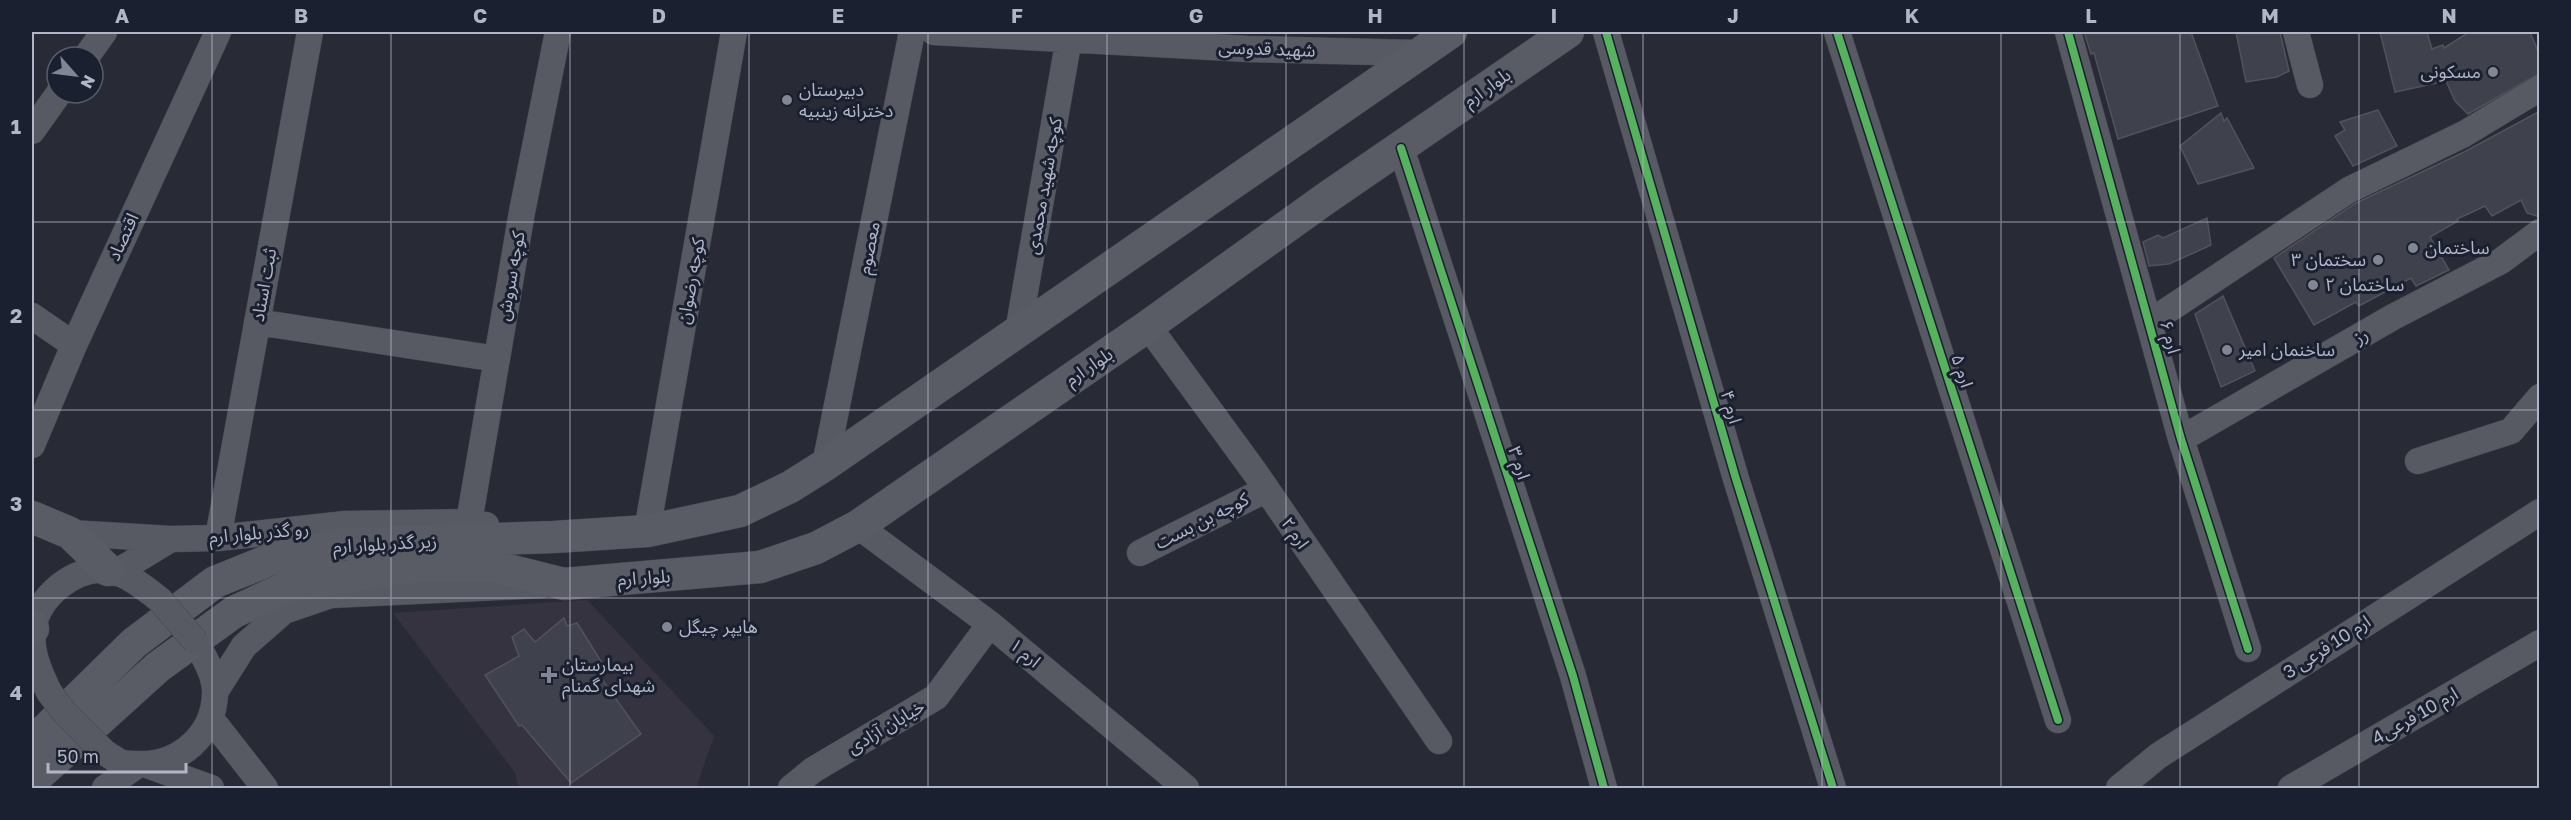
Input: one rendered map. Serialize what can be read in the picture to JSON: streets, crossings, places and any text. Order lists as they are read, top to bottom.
{
  "streets": {
    "main road": ["بلوار ارم", "زیر گذر بلوار ارم"],
    "street": [
      "شهید قدوسی",
      "کوچه شهید محمدی",
      "اقتصاد",
      "معصوم",
      "کوچه سروش",
      "کوچه رضوان",
      "ثبت اسناد",
      "رز",
      "ارم ۶",
      "ارم ۵",
      "ارم ۴",
      "ارم ۳",
      "کوچه بن بست",
      "رو گذر بلوار ارم",
      "ارم ۲",
      "ارم 10 فرعی 3",
      "ارم ۱",
      "ارم 10 فرعی4",
      "خیابان آزادی"
    ]
  },
  "crossings": [
    ["شهید قدوسی", "کوچه شهید محمدی"],
    ["بلوار ارم", "ارم ۳"],
    ["بلوار ارم", "ارم ۲"],
    ["بلوار ارم", "زیر گذر بلوار ارم"],
    ["بلوار ارم", "ارم ۱"],
    ["کوچه سروش", "رو گذر بلوار ارم"],
    ["ثبت اسناد", "رو گذر بلوار ارم"],
    ["رز", "ارم ۶"],
    ["کوچه بن بست", "ارم ۲"],
    ["رو گذر بلوار ارم", "زیر گذر بلوار ارم"],
    ["ارم ۱", "خیابان آزادی"]
  ],
  "places": {
    "other": [
      "مسکونی",
      "دبیرستان دخترانه زینبیه",
      "ساختمان",
      "سختمان ۳",
      "ساختمان ۲",
      "ساخنمان امیر",
      "هایپر چیگل"
    ],
    "health": ["بیمارستان شهدای گمنام"]
  },
  "scale_bar": "50 m",
  "north": "bottom right",
  "grid": {
    "columns": [
      "A",
      "B",
      "C",
      "D",
      "E",
      "F",
      "G",
      "H",
      "I",
      "J",
      "K",
      "L",
      "M",
      "N"
    ],
    "rows": [
      "1",
      "2",
      "3",
      "4"
    ]
  }
}
